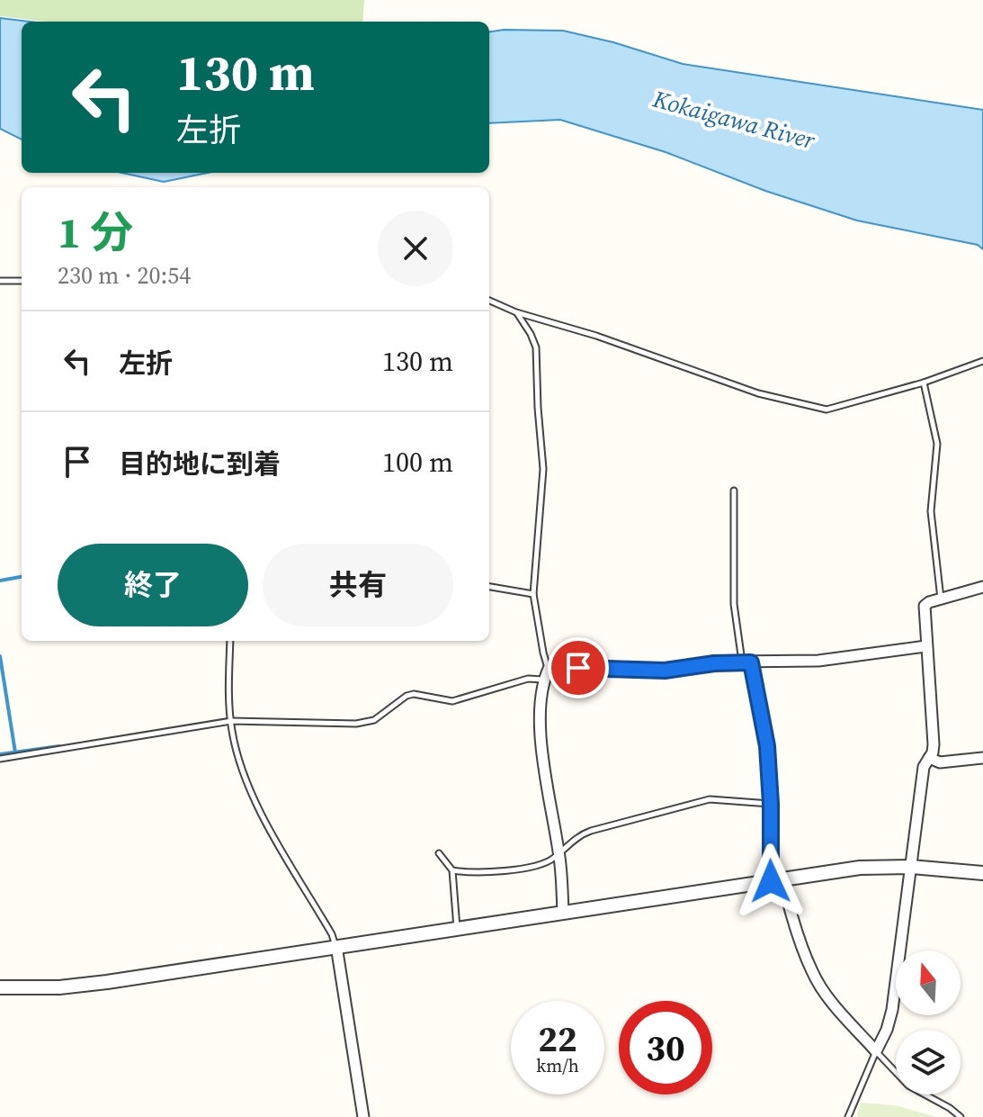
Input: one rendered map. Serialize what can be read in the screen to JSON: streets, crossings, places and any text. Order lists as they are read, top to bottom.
{
  "water": ["Kokaigawa River"],
  "north": "top",
  "page": {
    "turn": ["130 m", "左折"],
    "heading": ["1 分", "230 m · 20:54"],
    "list": [
      {
        "name": "左折",
        "value": "130 m"
      },
      {
        "name": "目的地に到着",
        "value": "100 m"
      }
    ],
    "buttons": ["終了", "共有"],
    "speed": "22 km/h",
    "limit": "30"
  }
}
